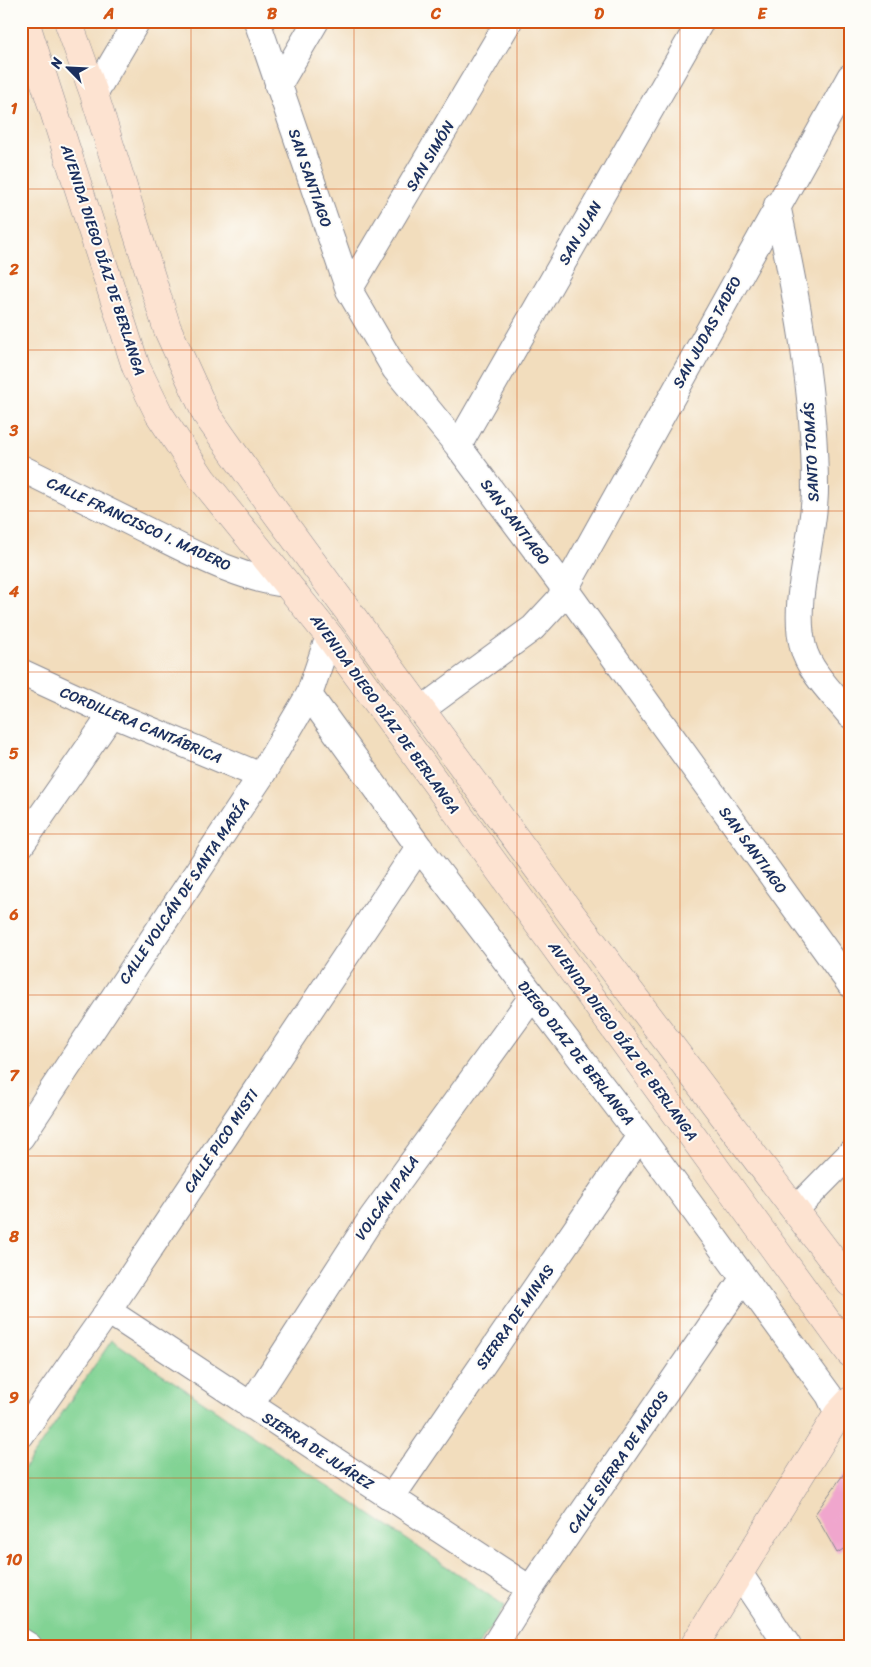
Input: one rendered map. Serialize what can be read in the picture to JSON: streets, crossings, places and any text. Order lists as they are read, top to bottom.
{
  "streets": {
    "main road": ["AVENIDA DIEGO DÍAZ DE BERLANGA"],
    "street": [
      "SAN SIMÓN",
      "SAN SANTIAGO",
      "SAN JUAN",
      "SAN JUDAS TADEO",
      "SANTO TOMÁS",
      "CALLE FRANCISCO I. MADERO",
      "CORDILLERA CANTÁBRICA",
      "CALLE VOLCÁN DE SANTA MARÍA",
      "DIEGO DIAZ DE BERLANGA",
      "CALLE PICO MISTI",
      "VOLCÁN IPALA",
      "SIERRA DE MINAS",
      "SIERRA DE JUÁREZ",
      "CALLE SIERRA DE MICOS"
    ]
  },
  "crossings": [
    ["SAN SIMÓN", "SAN SANTIAGO"],
    ["SAN SANTIAGO", "SAN JUAN"],
    ["SAN SANTIAGO", "SAN JUDAS TADEO"],
    ["AVENIDA DIEGO DÍAZ DE BERLANGA", "SAN JUDAS TADEO"],
    ["AVENIDA DIEGO DÍAZ DE BERLANGA", "CALLE FRANCISCO I. MADERO"],
    ["AVENIDA DIEGO DÍAZ DE BERLANGA", "CALLE VOLCÁN DE SANTA MARÍA"],
    ["SAN JUDAS TADEO", "SANTO TOMÁS"],
    ["CORDILLERA CANTÁBRICA", "CALLE VOLCÁN DE SANTA MARÍA"],
    ["CALLE VOLCÁN DE SANTA MARÍA", "DIEGO DIAZ DE BERLANGA"],
    ["DIEGO DIAZ DE BERLANGA", "CALLE PICO MISTI"],
    ["DIEGO DIAZ DE BERLANGA", "VOLCÁN IPALA"],
    ["DIEGO DIAZ DE BERLANGA", "SIERRA DE MINAS"],
    ["DIEGO DIAZ DE BERLANGA", "CALLE SIERRA DE MICOS"],
    ["CALLE PICO MISTI", "SIERRA DE JUÁREZ"],
    ["VOLCÁN IPALA", "SIERRA DE JUÁREZ"],
    ["SIERRA DE MINAS", "SIERRA DE JUÁREZ"],
    ["SIERRA DE JUÁREZ", "CALLE SIERRA DE MICOS"]
  ],
  "north": "top left",
  "grid": {
    "columns": [
      "A",
      "B",
      "C",
      "D",
      "E"
    ],
    "rows": [
      "1",
      "2",
      "3",
      "4",
      "5",
      "6",
      "7",
      "8",
      "9",
      "10"
    ]
  }
}
